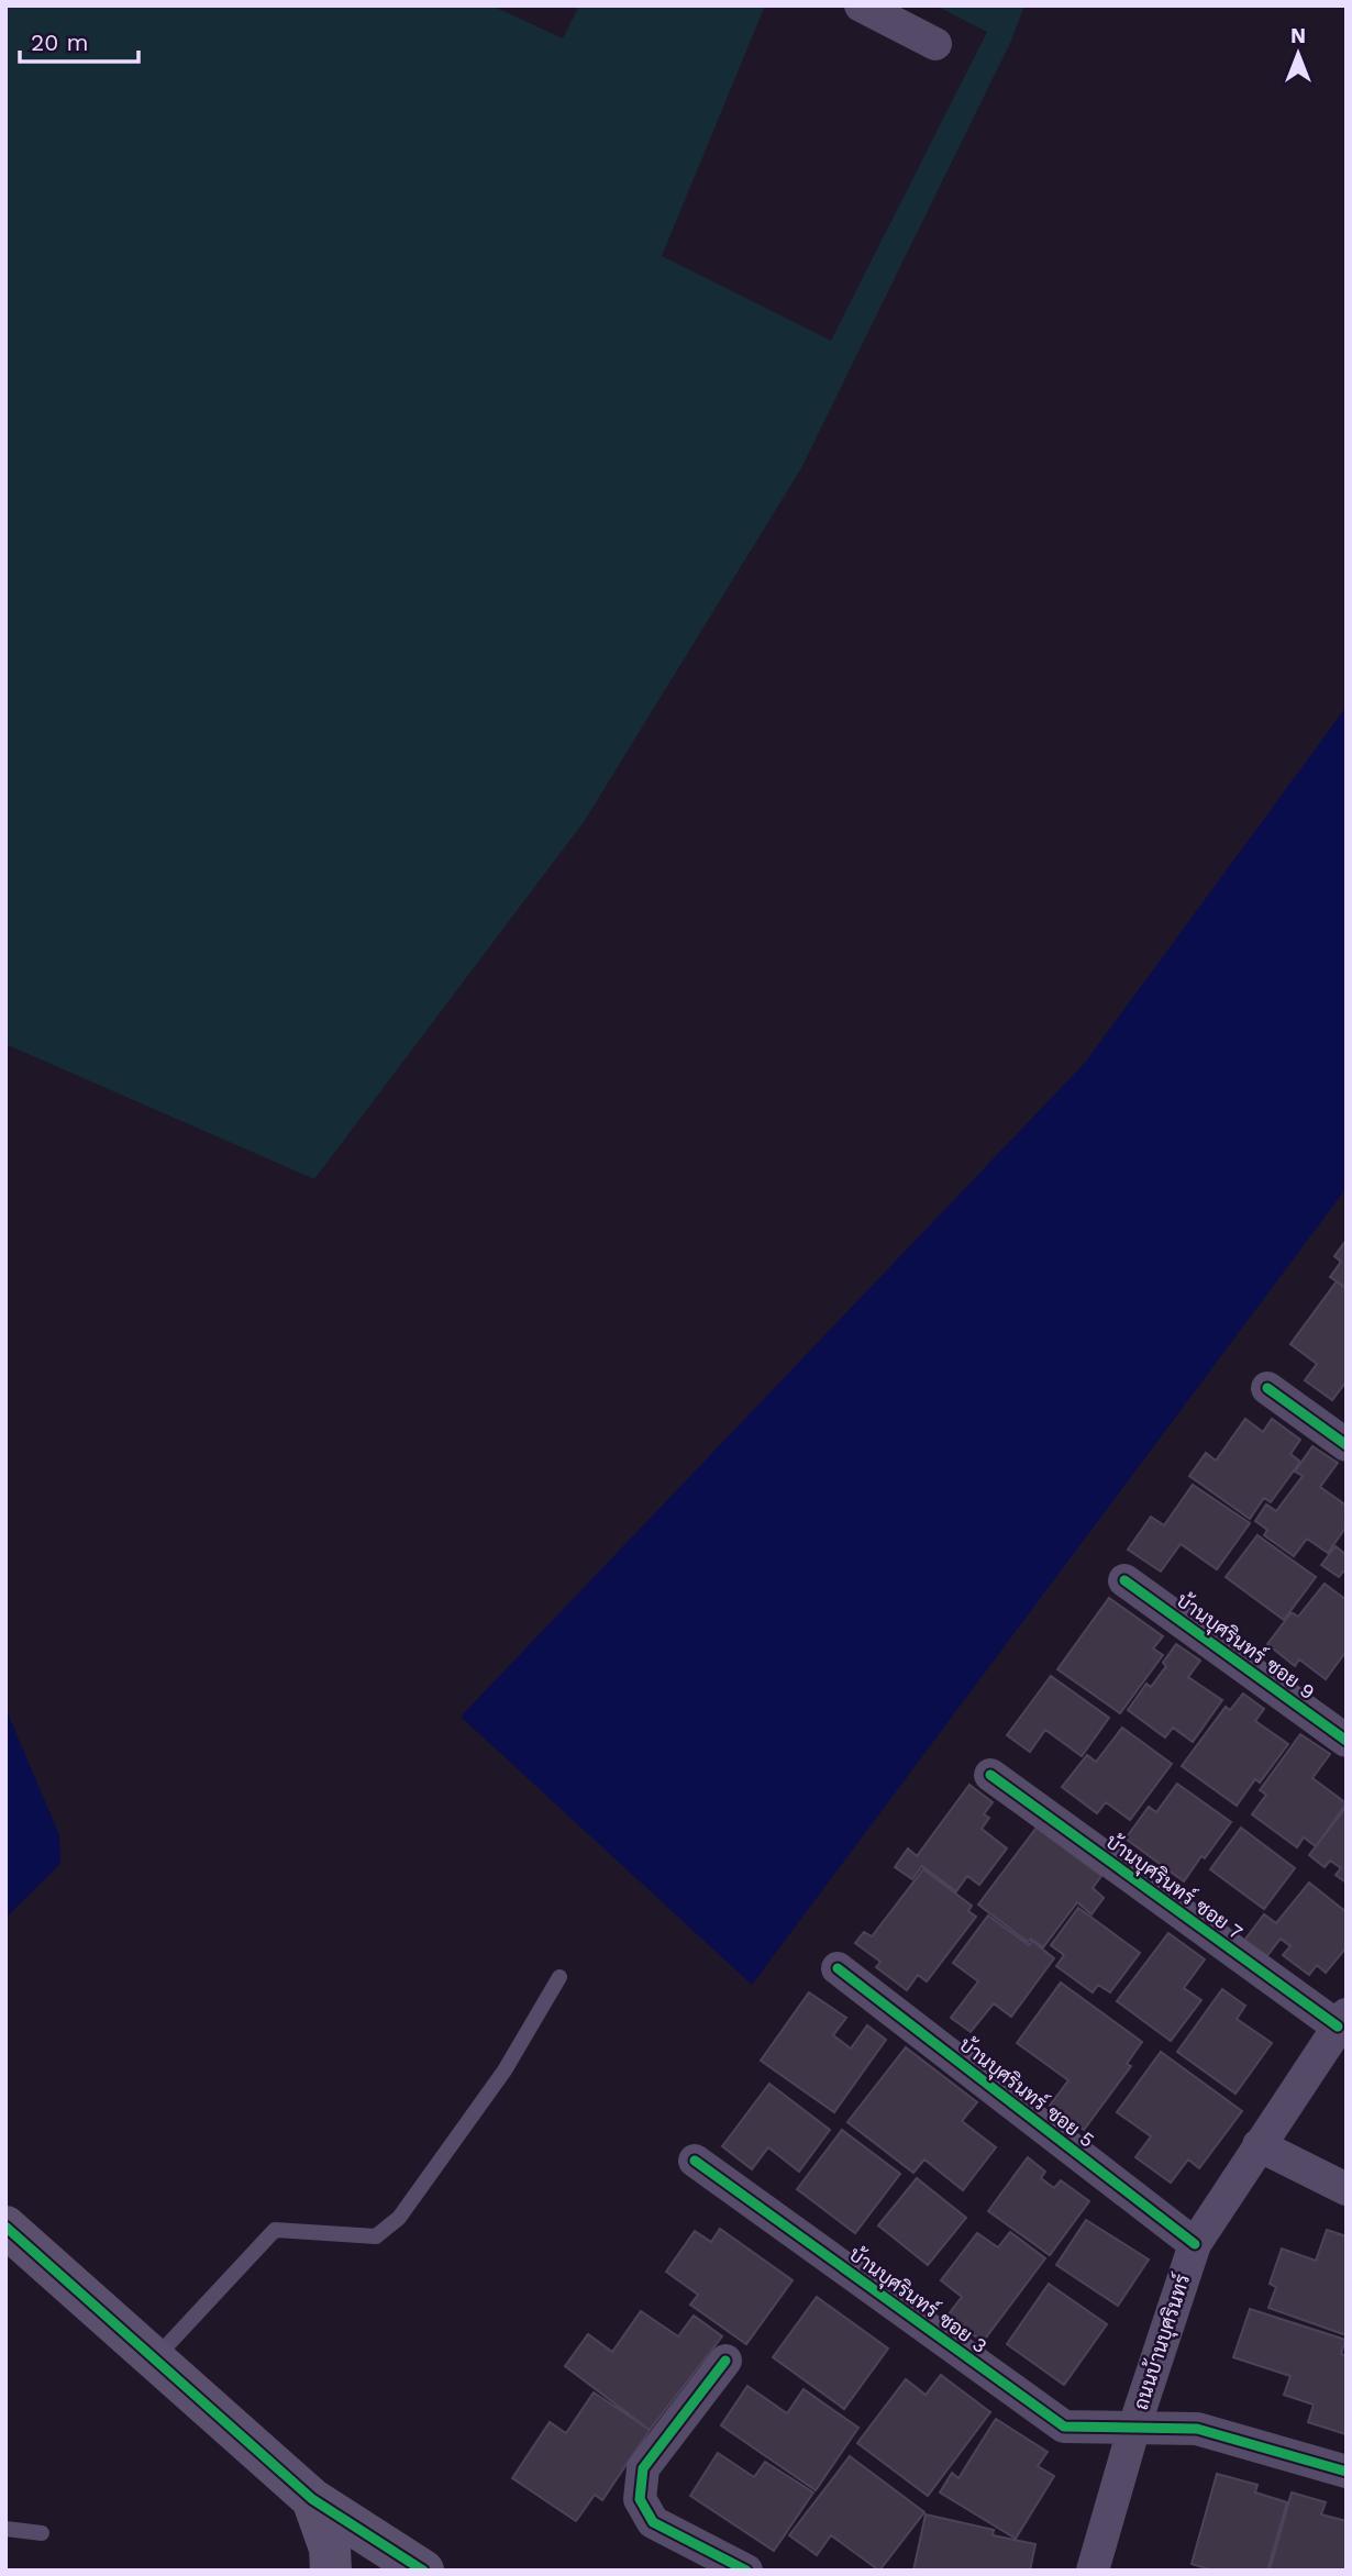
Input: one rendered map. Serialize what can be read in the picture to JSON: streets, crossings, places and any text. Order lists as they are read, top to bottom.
{
  "streets": {
    "street": [
      "บ้านบุศรินทร์ ซอย 9",
      "บ้านบุศรินทร์ ซอย 7",
      "บ้านบุศรินทร์ ซอย 5",
      "บ้านบุศรินทร์ ซอย 3",
      "ถนนบ้านบุศรินทร์"
    ]
  },
  "crossings": [
    ["บ้านบุศรินทร์ ซอย 7", "ถนนบ้านบุศรินทร์"],
    ["บ้านบุศรินทร์ ซอย 5", "ถนนบ้านบุศรินทร์"],
    ["บ้านบุศรินทร์ ซอย 3", "ถนนบ้านบุศรินทร์"]
  ],
  "scale_bar": "20 m",
  "north": "top"
}
